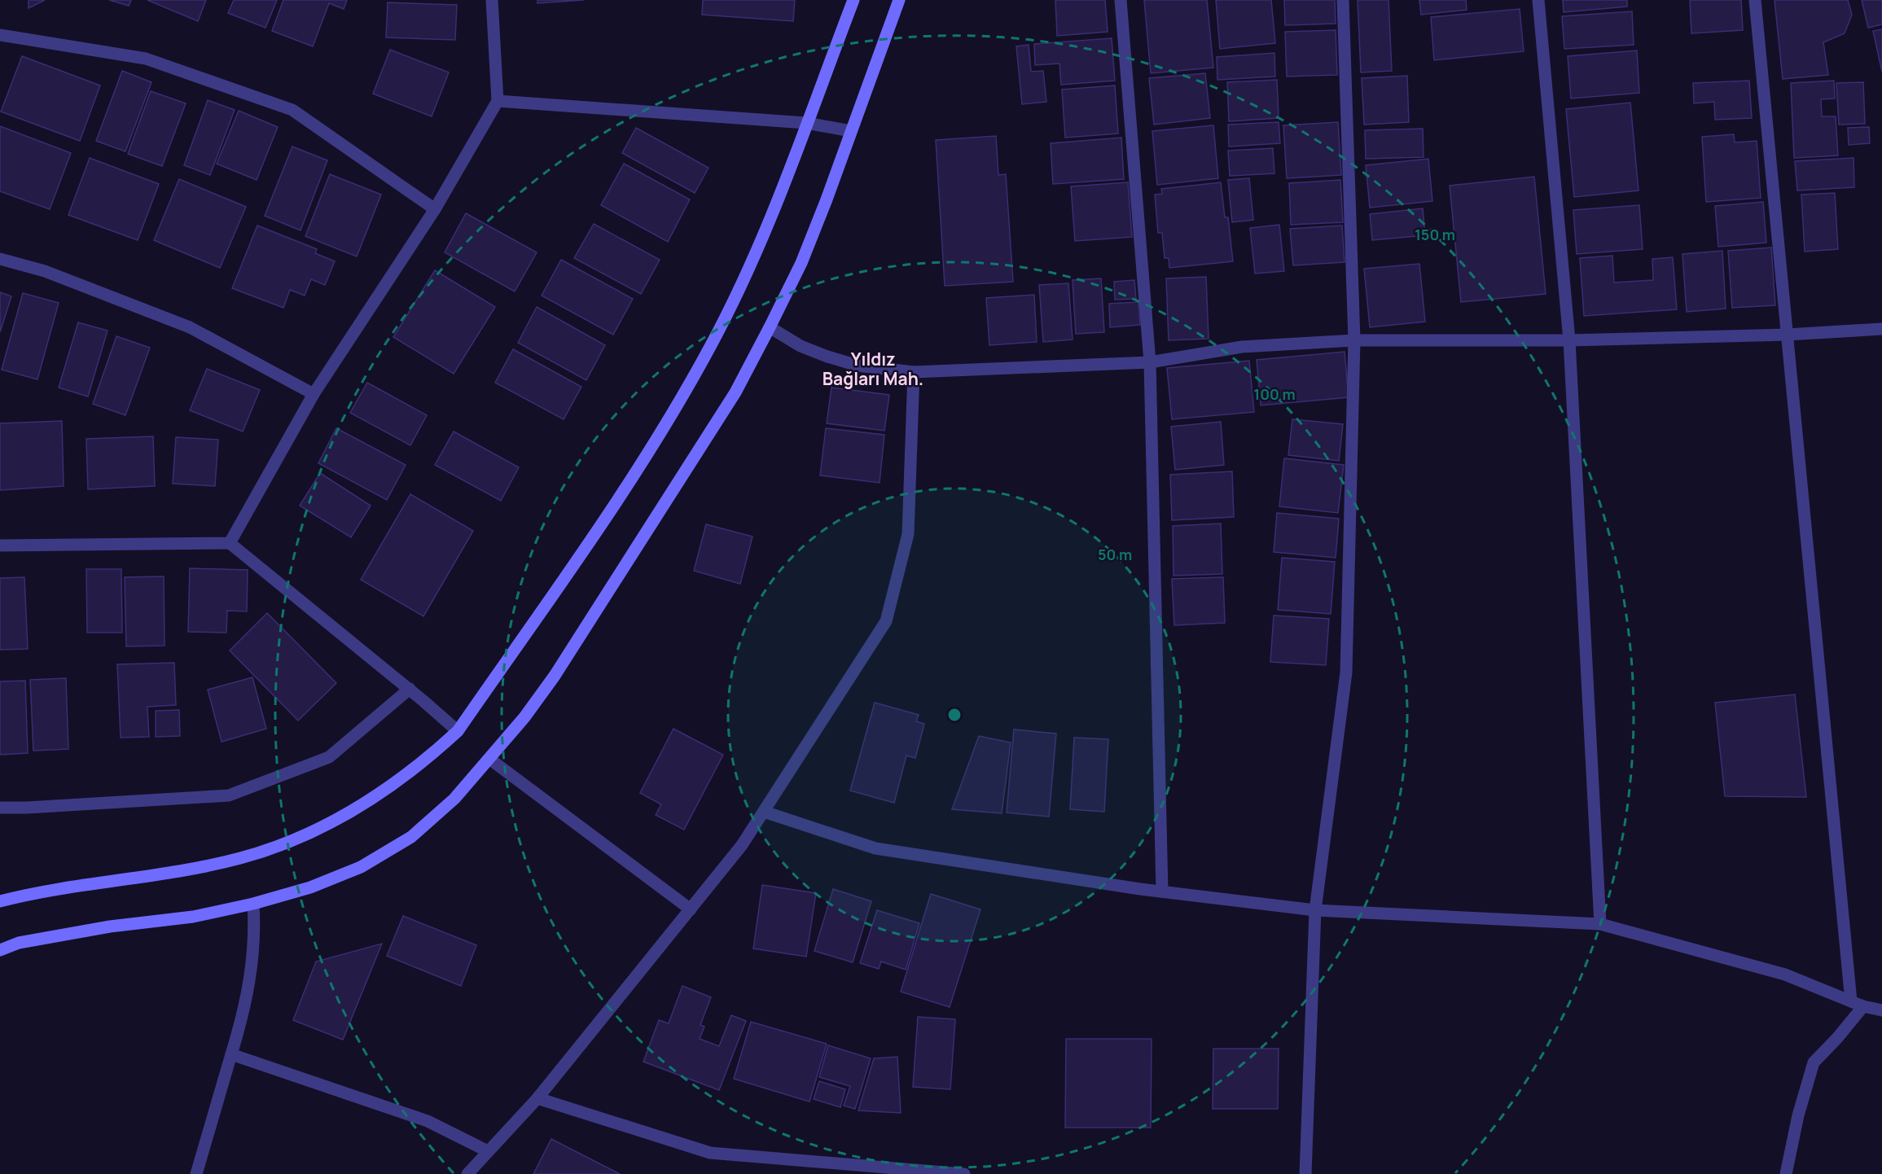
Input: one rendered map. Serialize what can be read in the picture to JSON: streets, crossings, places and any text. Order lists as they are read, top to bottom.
{
  "districts": ["Yıldız Bağları Mah."],
  "rings": ["150 m", "100 m", "50 m"]
}
